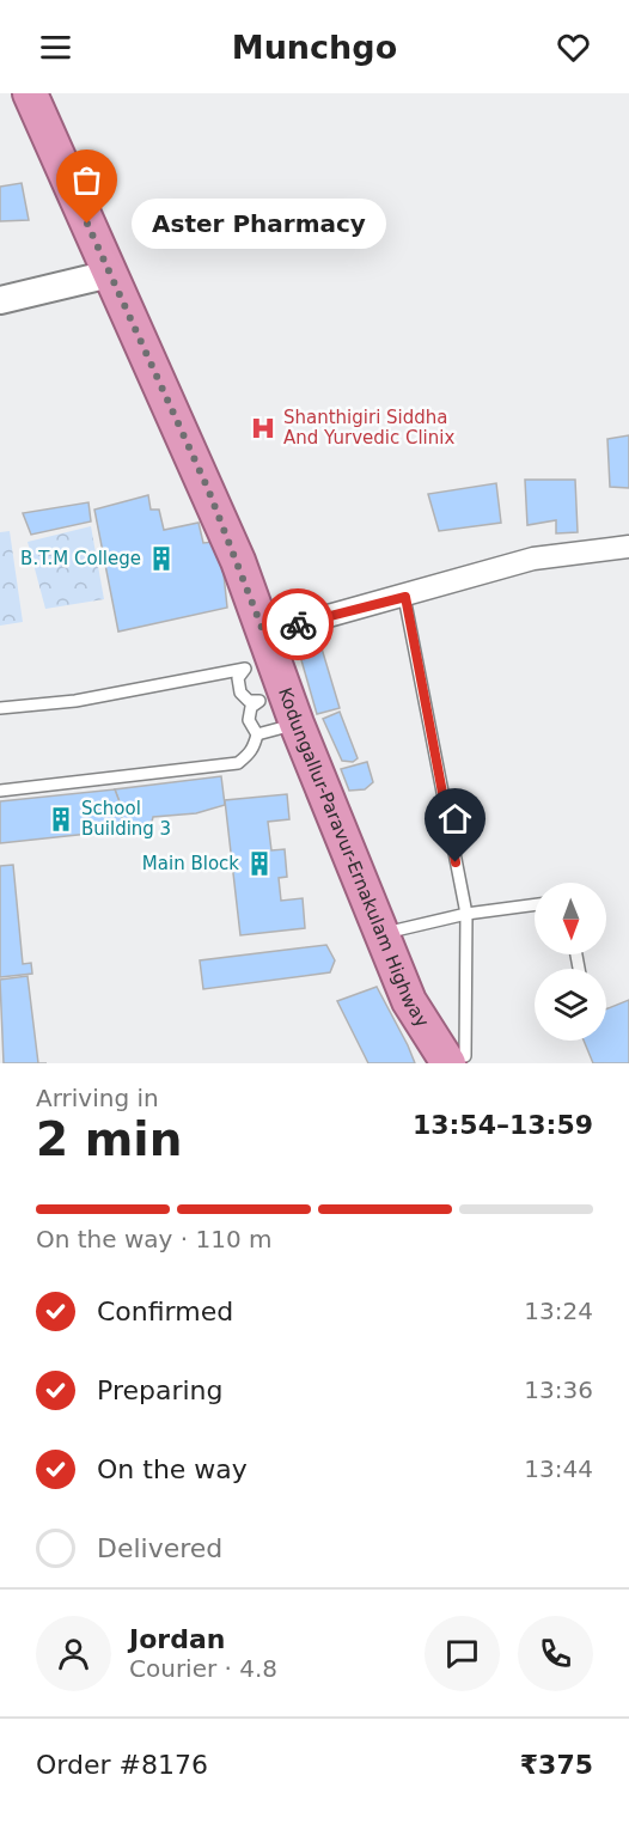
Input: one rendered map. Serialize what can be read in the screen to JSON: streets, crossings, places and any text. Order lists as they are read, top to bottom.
{
  "streets": {
    "highway": ["Kodungallur-Paravur-Ernakulam Highway"]
  },
  "places": {
    "other": ["Aster Pharmacy"],
    "hospital": ["Shanthigiri Siddha And Yurvedic Clinix"],
    "building": ["B.T.M College", "School Building 3", "Main Block"]
  },
  "north": "bottom",
  "page": {
    "header": "Munchgo",
    "bubble": "Aster Pharmacy",
    "heading": ["2 min", "Arriving in", "13:54–13:59"],
    "panel": [
      "Jordan",
      "Courier · 4.8",
      "Order #8176",
      "₹375"
    ],
    "bar": "On the way · 110 m",
    "list": [
      ["Confirmed", "13:24"],
      ["Preparing", "13:36"],
      ["On the way", "13:44"],
      "Delivered"
    ]
  }
}
